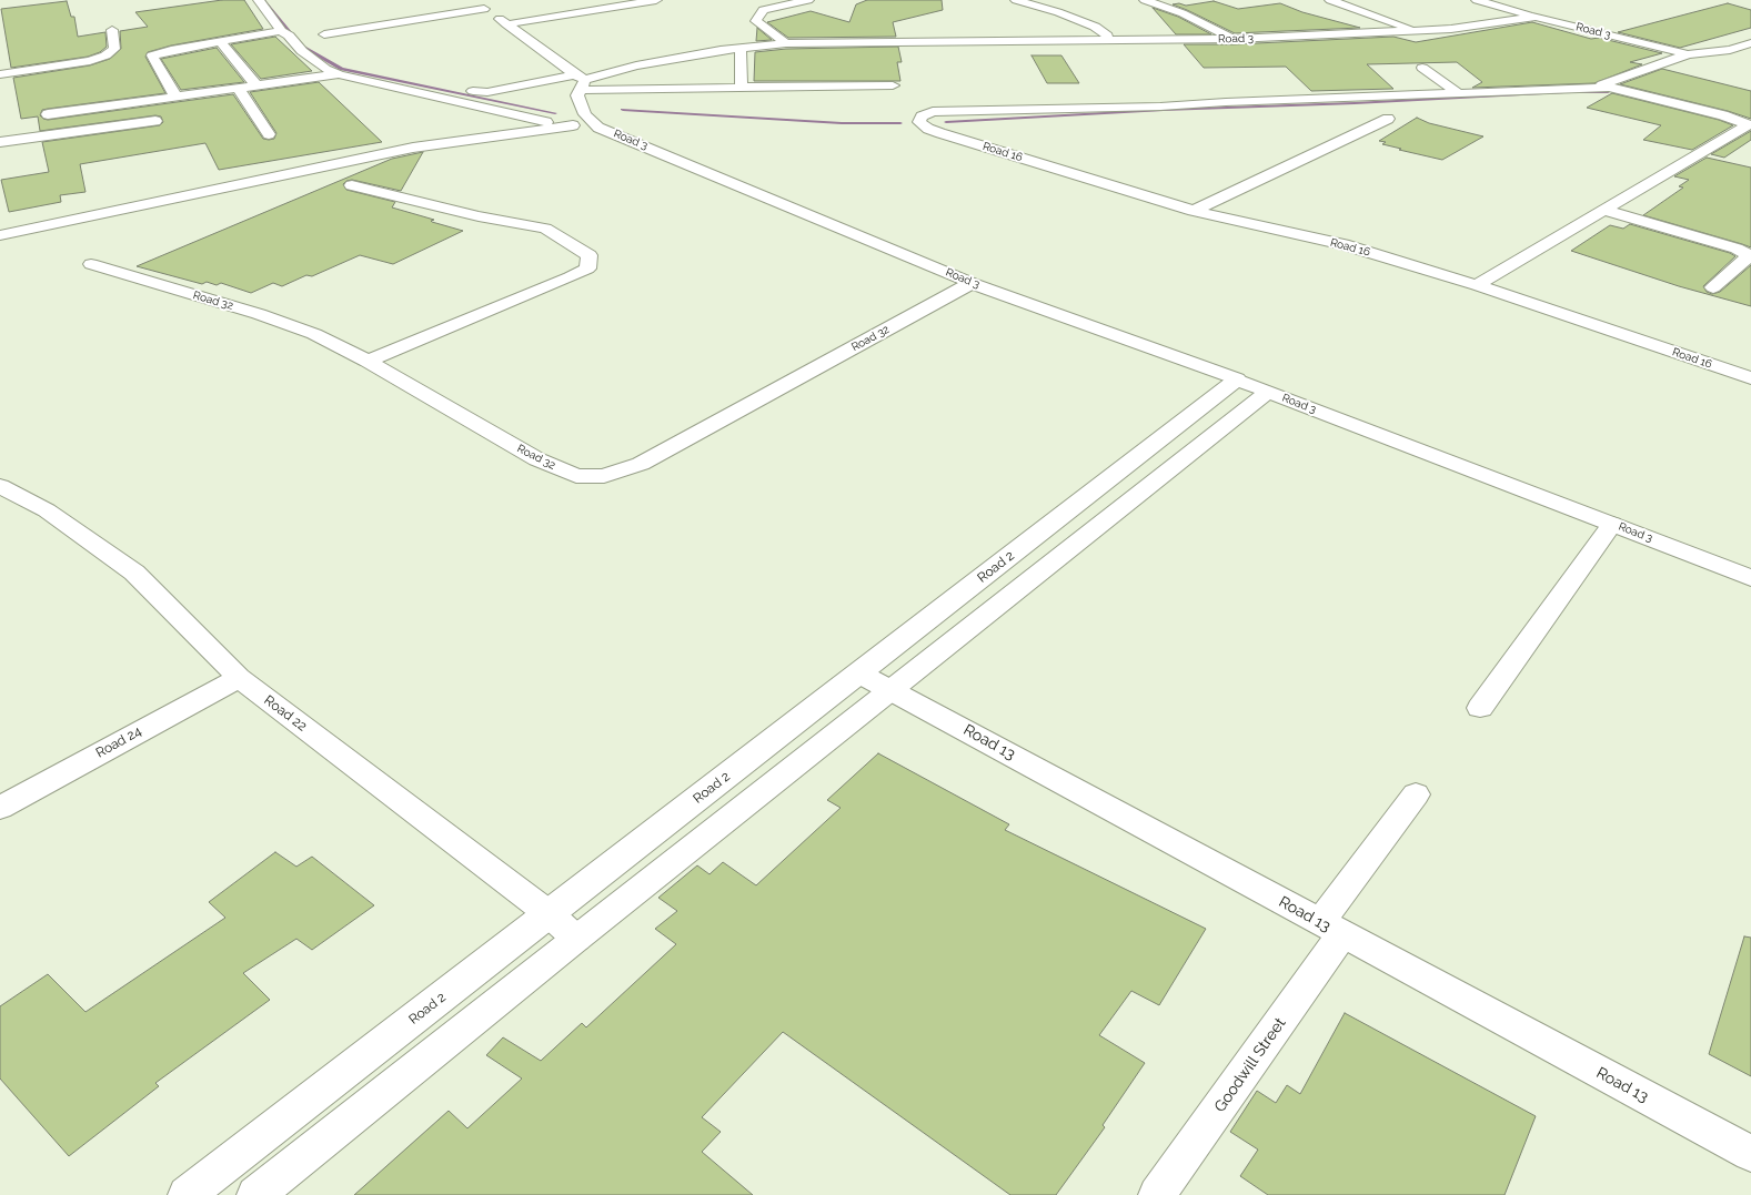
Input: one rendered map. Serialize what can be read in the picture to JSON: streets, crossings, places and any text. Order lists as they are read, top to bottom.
{
  "streets": {
    "street": [
      "Road 3",
      "Road 16",
      "Road 32",
      "Road 2",
      "Road 22",
      "Road 24",
      "Road 13",
      "Goodwill Street"
    ]
  },
  "crossings": [
    ["Road 3", "Road 32"],
    ["Road 3", "Road 2"],
    ["Road 2", "Road 22"],
    ["Road 2", "Road 13"],
    ["Road 22", "Road 24"],
    ["Road 13", "Goodwill Street"]
  ]
}
